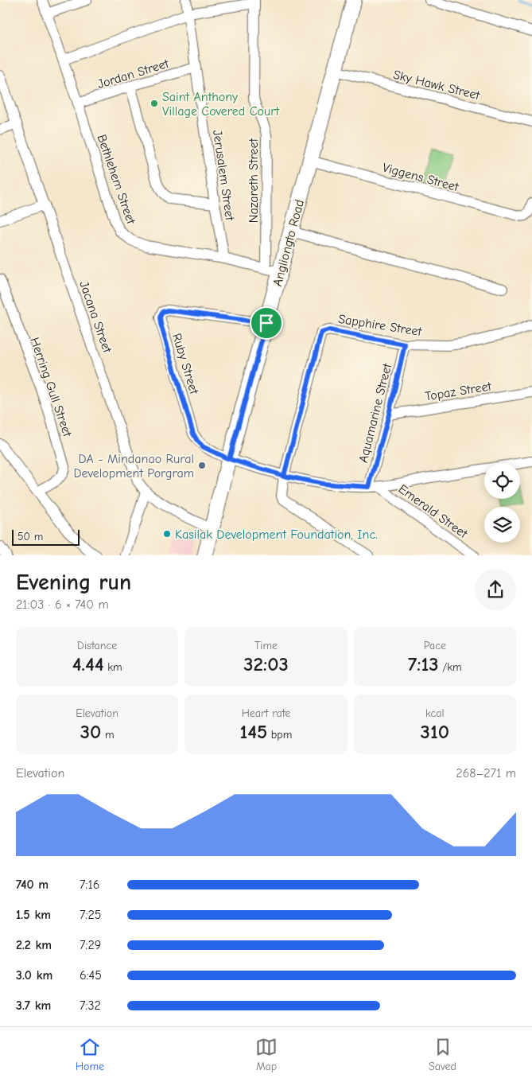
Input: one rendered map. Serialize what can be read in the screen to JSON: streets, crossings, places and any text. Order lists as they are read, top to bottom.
{
  "streets": {
    "main road": ["Angliongto Road"],
    "street": [
      "Jordan Street",
      "Sky Hawk Street",
      "Jerusalem Street",
      "Viggens Street",
      "Bethlehem Street",
      "Nazareth Street",
      "Jacana Street",
      "Sapphire Street",
      "Ruby Street",
      "Herring Gull Street",
      "Topaz Street",
      "Aquamarine Street",
      "Emerald Street"
    ]
  },
  "crossings": [
    ["Jordan Street", "Jerusalem Street"],
    ["Jordan Street", "Bethlehem Street"],
    ["Sky Hawk Street", "Angliongto Road"],
    ["Jerusalem Street", "Bethlehem Street"],
    ["Viggens Street", "Angliongto Road"],
    ["Bethlehem Street", "Nazareth Street"],
    ["Bethlehem Street", "Angliongto Road"],
    ["Angliongto Road", "Jacana Street"],
    ["Angliongto Road", "Ruby Street"],
    ["Sapphire Street", "Aquamarine Street"],
    ["Topaz Street", "Aquamarine Street"]
  ],
  "places": ["Saint Anthony Village Covered Court", "DA - Mindanao Rural Development Porgram", "Kasilak Development Foundation, Inc."],
  "scale_bar": "50 m",
  "page": {
    "scale": "50 m",
    "heading": ["Evening run", "21:03 · 6 × 740 m"],
    "stats": [
      ["Distance", "4.44 km"],
      ["Time", "32:03"],
      ["Pace", "7:13 /km"],
      ["Elevation", "30 m"],
      ["Heart rate", "145 bpm"],
      ["kcal", "310"]
    ],
    "chart": ["Elevation", "268–271 m"],
    "list": [
      {
        "name": "740 m",
        "note": "7:16"
      },
      {
        "name": "1.5 km",
        "note": "7:25"
      },
      {
        "name": "2.2 km",
        "note": "7:29"
      },
      {
        "name": "3.0 km",
        "note": "6:45"
      },
      {
        "name": "3.7 km",
        "note": "7:32"
      }
    ],
    "tabs": ["Home", "Map", "Saved"]
  }
}
